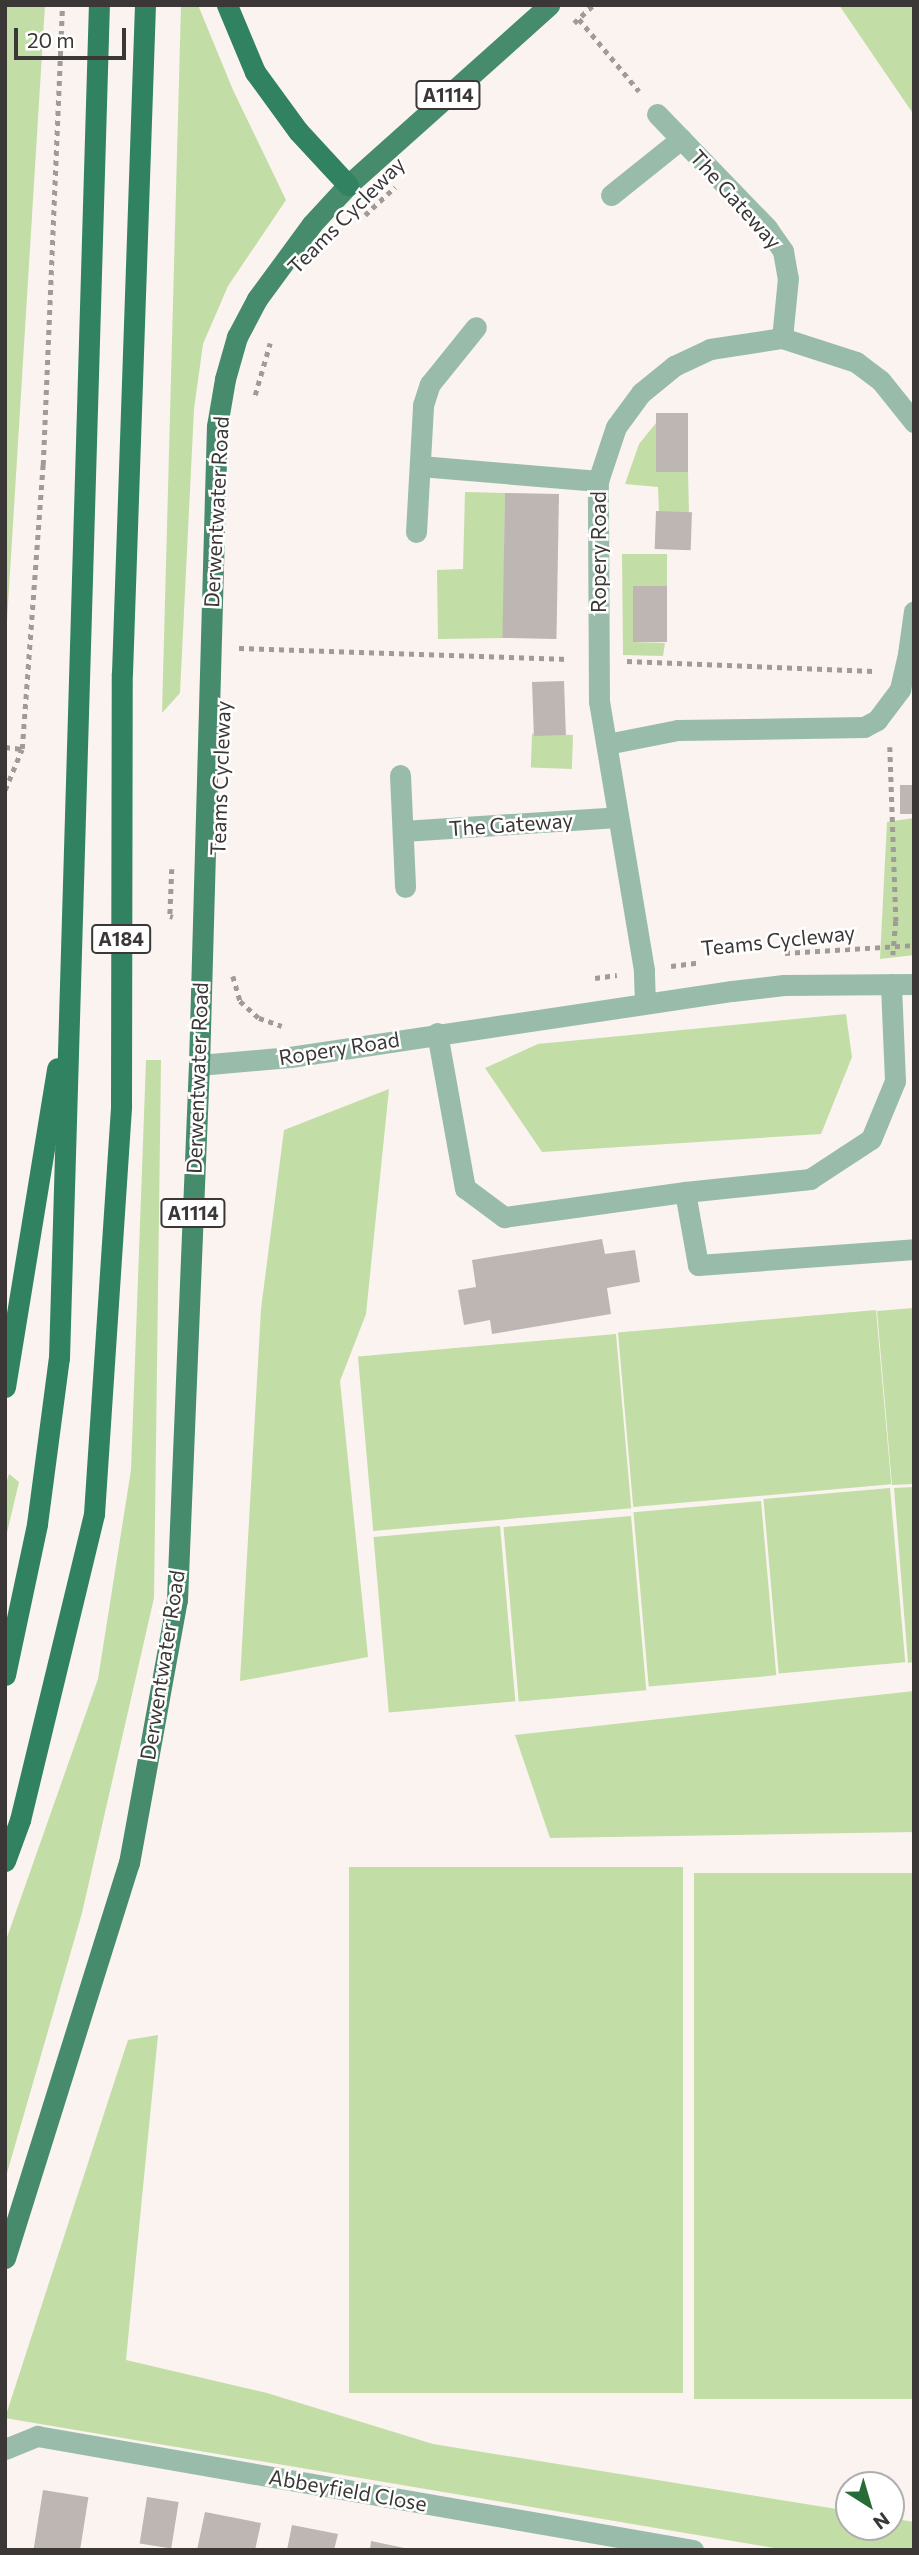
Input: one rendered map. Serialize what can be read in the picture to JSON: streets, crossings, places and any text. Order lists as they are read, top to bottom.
{
  "streets": {
    "highway": ["A184"],
    "main road": ["A1114", "Derwentwater Road"],
    "street": ["The Gateway", "Ropery Road", "Abbeyfield Close"],
    "path": ["Teams Cycleway"]
  },
  "crossings": [
    ["The Gateway", "Ropery Road"],
    ["Teams Cycleway", "Ropery Road"],
    ["Derwentwater Road", "Ropery Road"]
  ],
  "scale_bar": "20 m",
  "north": "bottom right"
}
